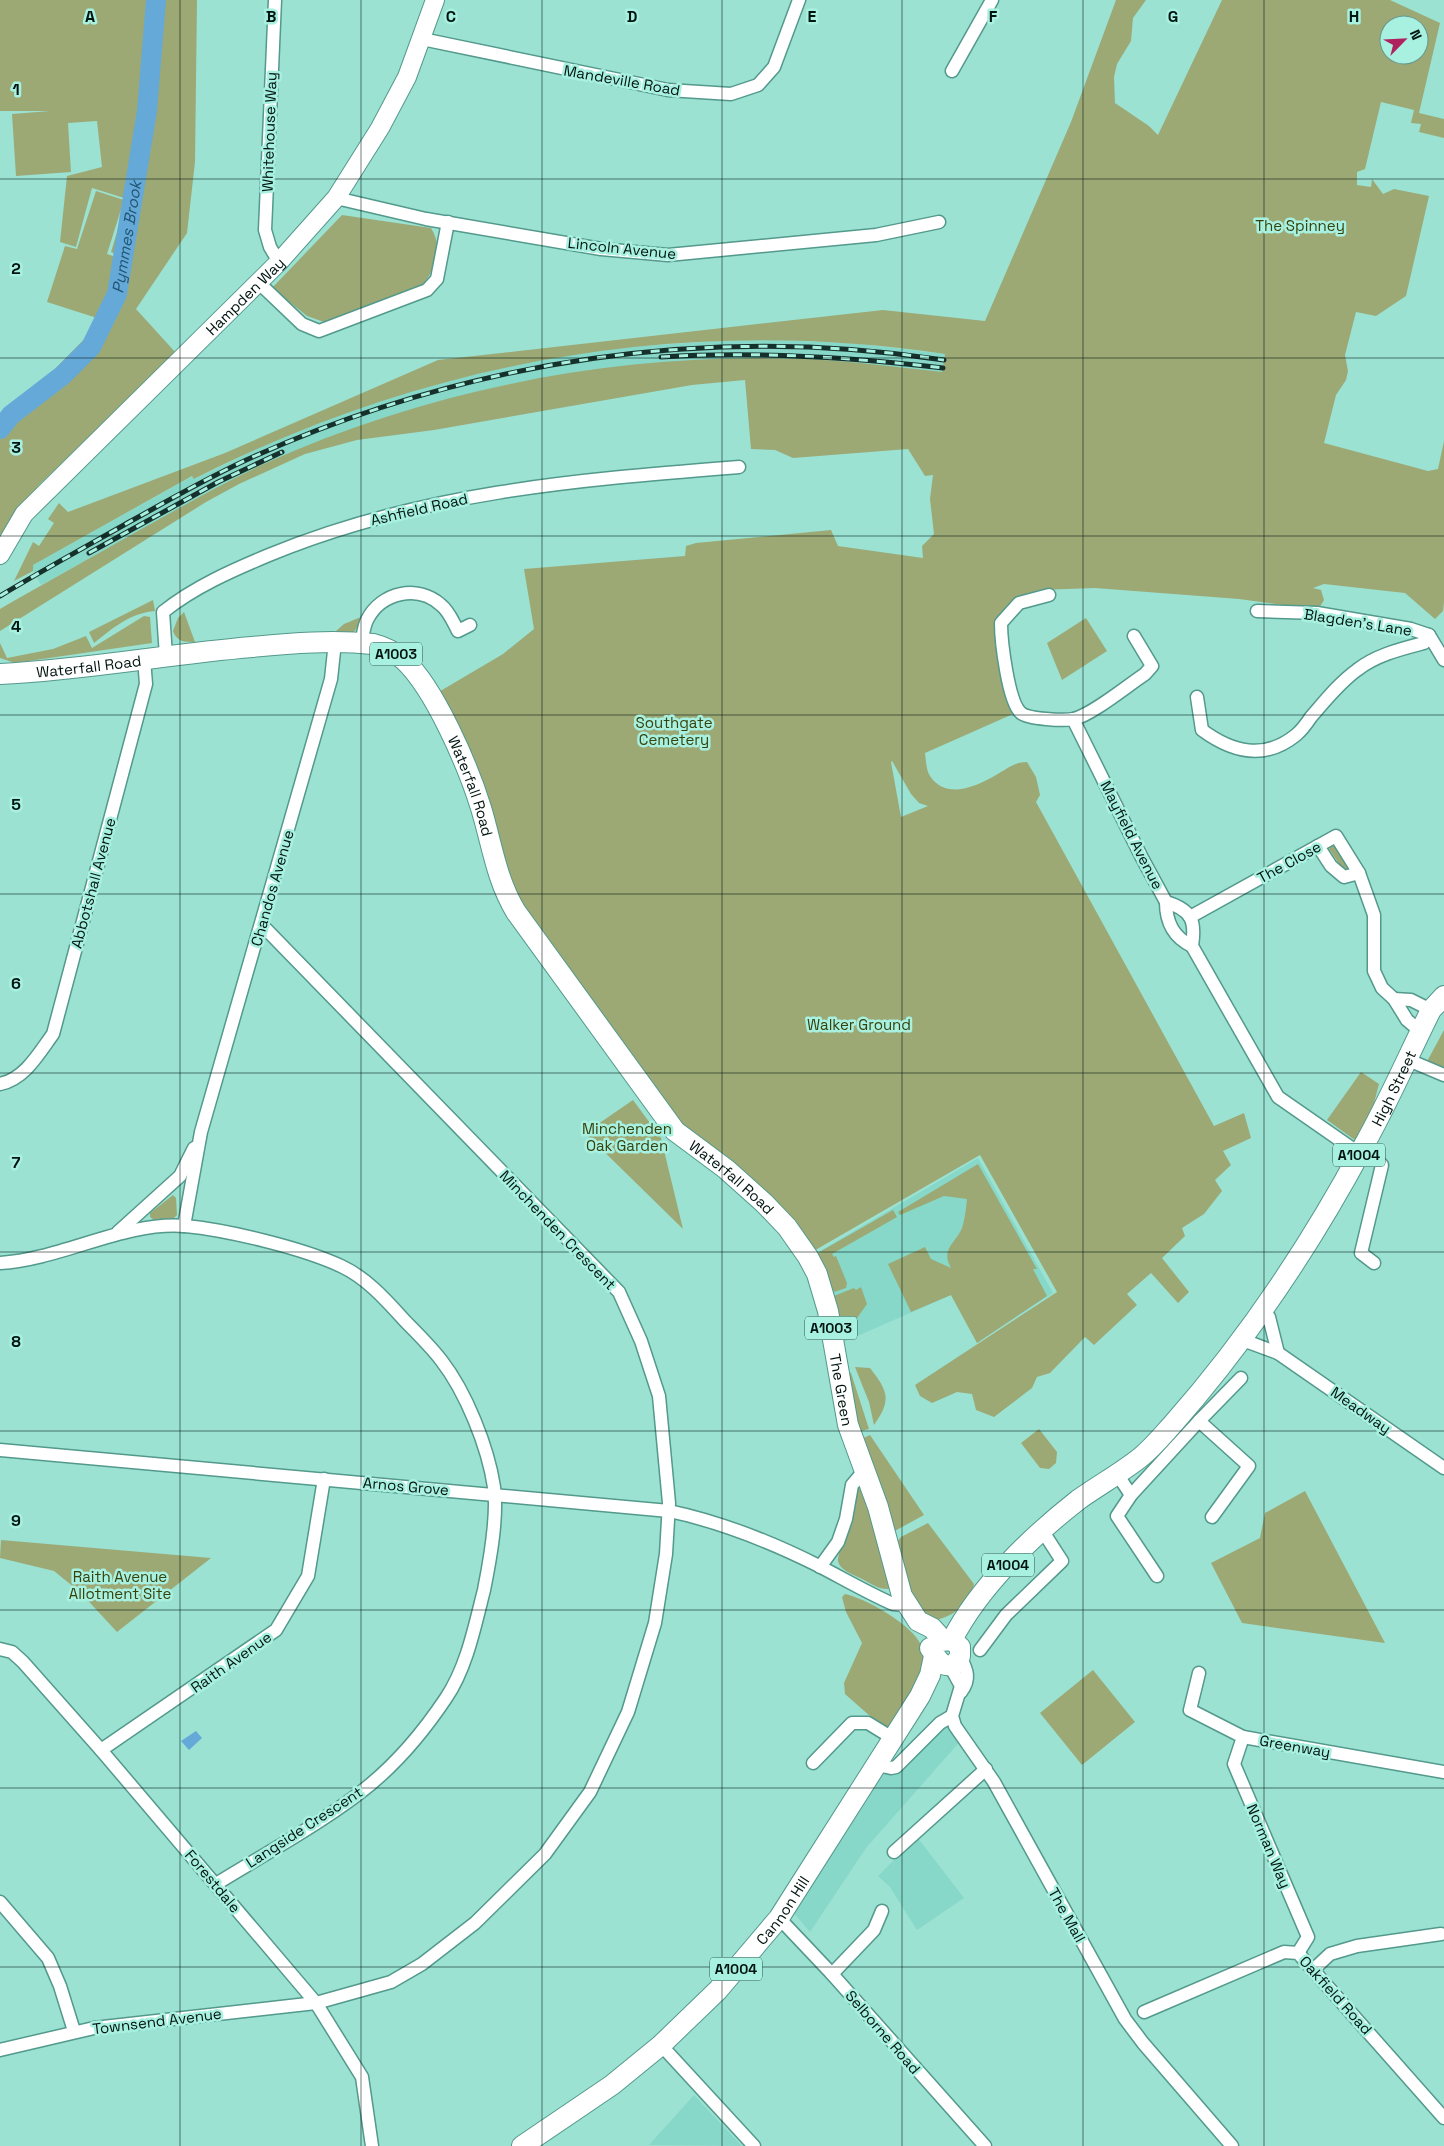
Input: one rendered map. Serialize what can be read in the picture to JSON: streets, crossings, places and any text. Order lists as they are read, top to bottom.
{
  "streets": {
    "main road": [
      "A1003",
      "Waterfall Road",
      "High Street",
      "A1004",
      "The Green",
      "Cannon Hill"
    ],
    "street": [
      "Mandeville Road",
      "Whitehouse Way",
      "Lincoln Avenue",
      "Hampden Way",
      "Ashfield Road",
      "Blagden's Lane",
      "Mayfield Avenue",
      "The Close",
      "Abbotshall Avenue",
      "Chandos Avenue",
      "Minchenden Crescent",
      "Meadway",
      "Arnos Grove",
      "Raith Avenue",
      "Greenway",
      "Langside Crescent",
      "Norman Way",
      "Forestdale",
      "The Mall",
      "Oakfield Road",
      "Townsend Avenue",
      "Selborne Road"
    ]
  },
  "crossings": [
    ["Mandeville Road", "Hampden Way"],
    ["Whitehouse Way", "Hampden Way"],
    ["Lincoln Avenue", "Hampden Way"],
    ["Ashfield Road", "Waterfall Road"],
    ["Waterfall Road", "Abbotshall Avenue"],
    ["Waterfall Road", "Chandos Avenue"],
    ["Waterfall Road", "The Green"],
    ["Mayfield Avenue", "The Close"],
    ["The Close", "High Street"],
    ["Chandos Avenue", "Minchenden Crescent"],
    ["Chandos Avenue", "Langside Crescent"],
    ["High Street", "A1004"],
    ["A1004", "The Green"],
    ["A1004", "Meadway"],
    ["A1004", "Cannon Hill"],
    ["Minchenden Crescent", "Arnos Grove"],
    ["Minchenden Crescent", "Forestdale"],
    ["Minchenden Crescent", "Townsend Avenue"],
    ["The Green", "Cannon Hill"],
    ["Arnos Grove", "Raith Avenue"],
    ["Arnos Grove", "Langside Crescent"],
    ["Raith Avenue", "Forestdale"],
    ["Greenway", "Norman Way"],
    ["Langside Crescent", "Forestdale"],
    ["Norman Way", "Oakfield Road"],
    ["Forestdale", "Townsend Avenue"],
    ["Cannon Hill", "Selborne Road"]
  ],
  "water": ["Pymmes Brook"],
  "parks": [
    "The Spinney",
    "Southgate Cemetery",
    "Walker Ground",
    "Minchenden Oak Garden",
    "Raith Avenue Allotment Site"
  ],
  "north": "top right",
  "grid": {
    "columns": [
      "A",
      "B",
      "C",
      "D",
      "E",
      "F",
      "G",
      "H"
    ],
    "rows": [
      "1",
      "2",
      "3",
      "4",
      "5",
      "6",
      "7",
      "8",
      "9"
    ]
  }
}
